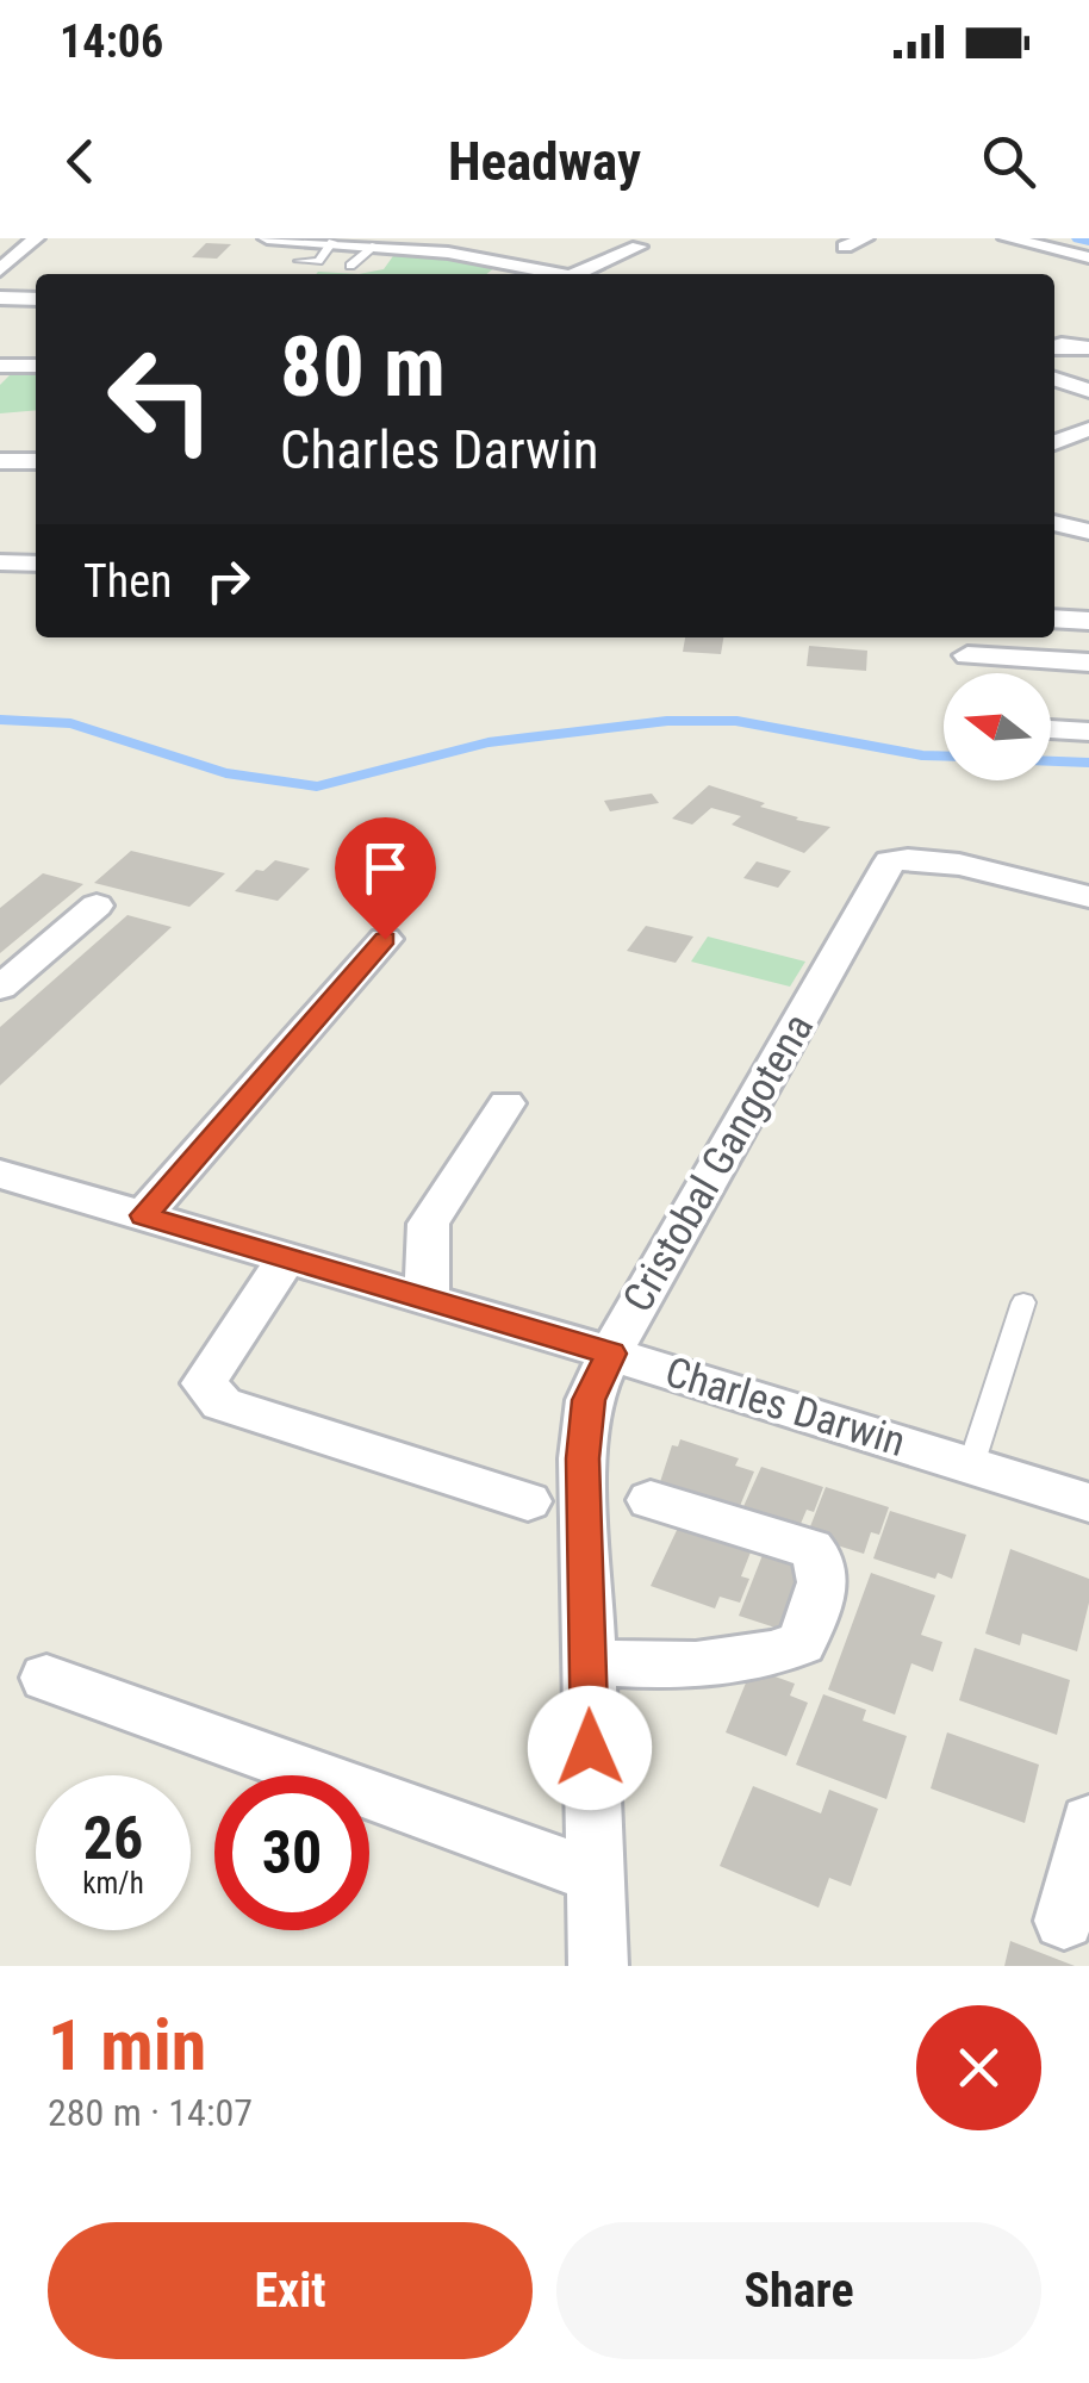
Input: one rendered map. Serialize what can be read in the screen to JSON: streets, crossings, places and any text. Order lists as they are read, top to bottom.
{
  "streets": {
    "street": ["Cristobal Gangotena", "Charles Darwin"]
  },
  "crossings": [
    ["Cristobal Gangotena", "Charles Darwin"]
  ],
  "north": "left",
  "page": {
    "status": "14:06",
    "header": "Headway",
    "turn": ["80 m", "Charles Darwin"],
    "then": "Then",
    "speed": "26 km/h",
    "limit": "30",
    "heading": ["1 min", "280 m · 14:07"],
    "buttons": ["Exit", "Share"]
  }
}
